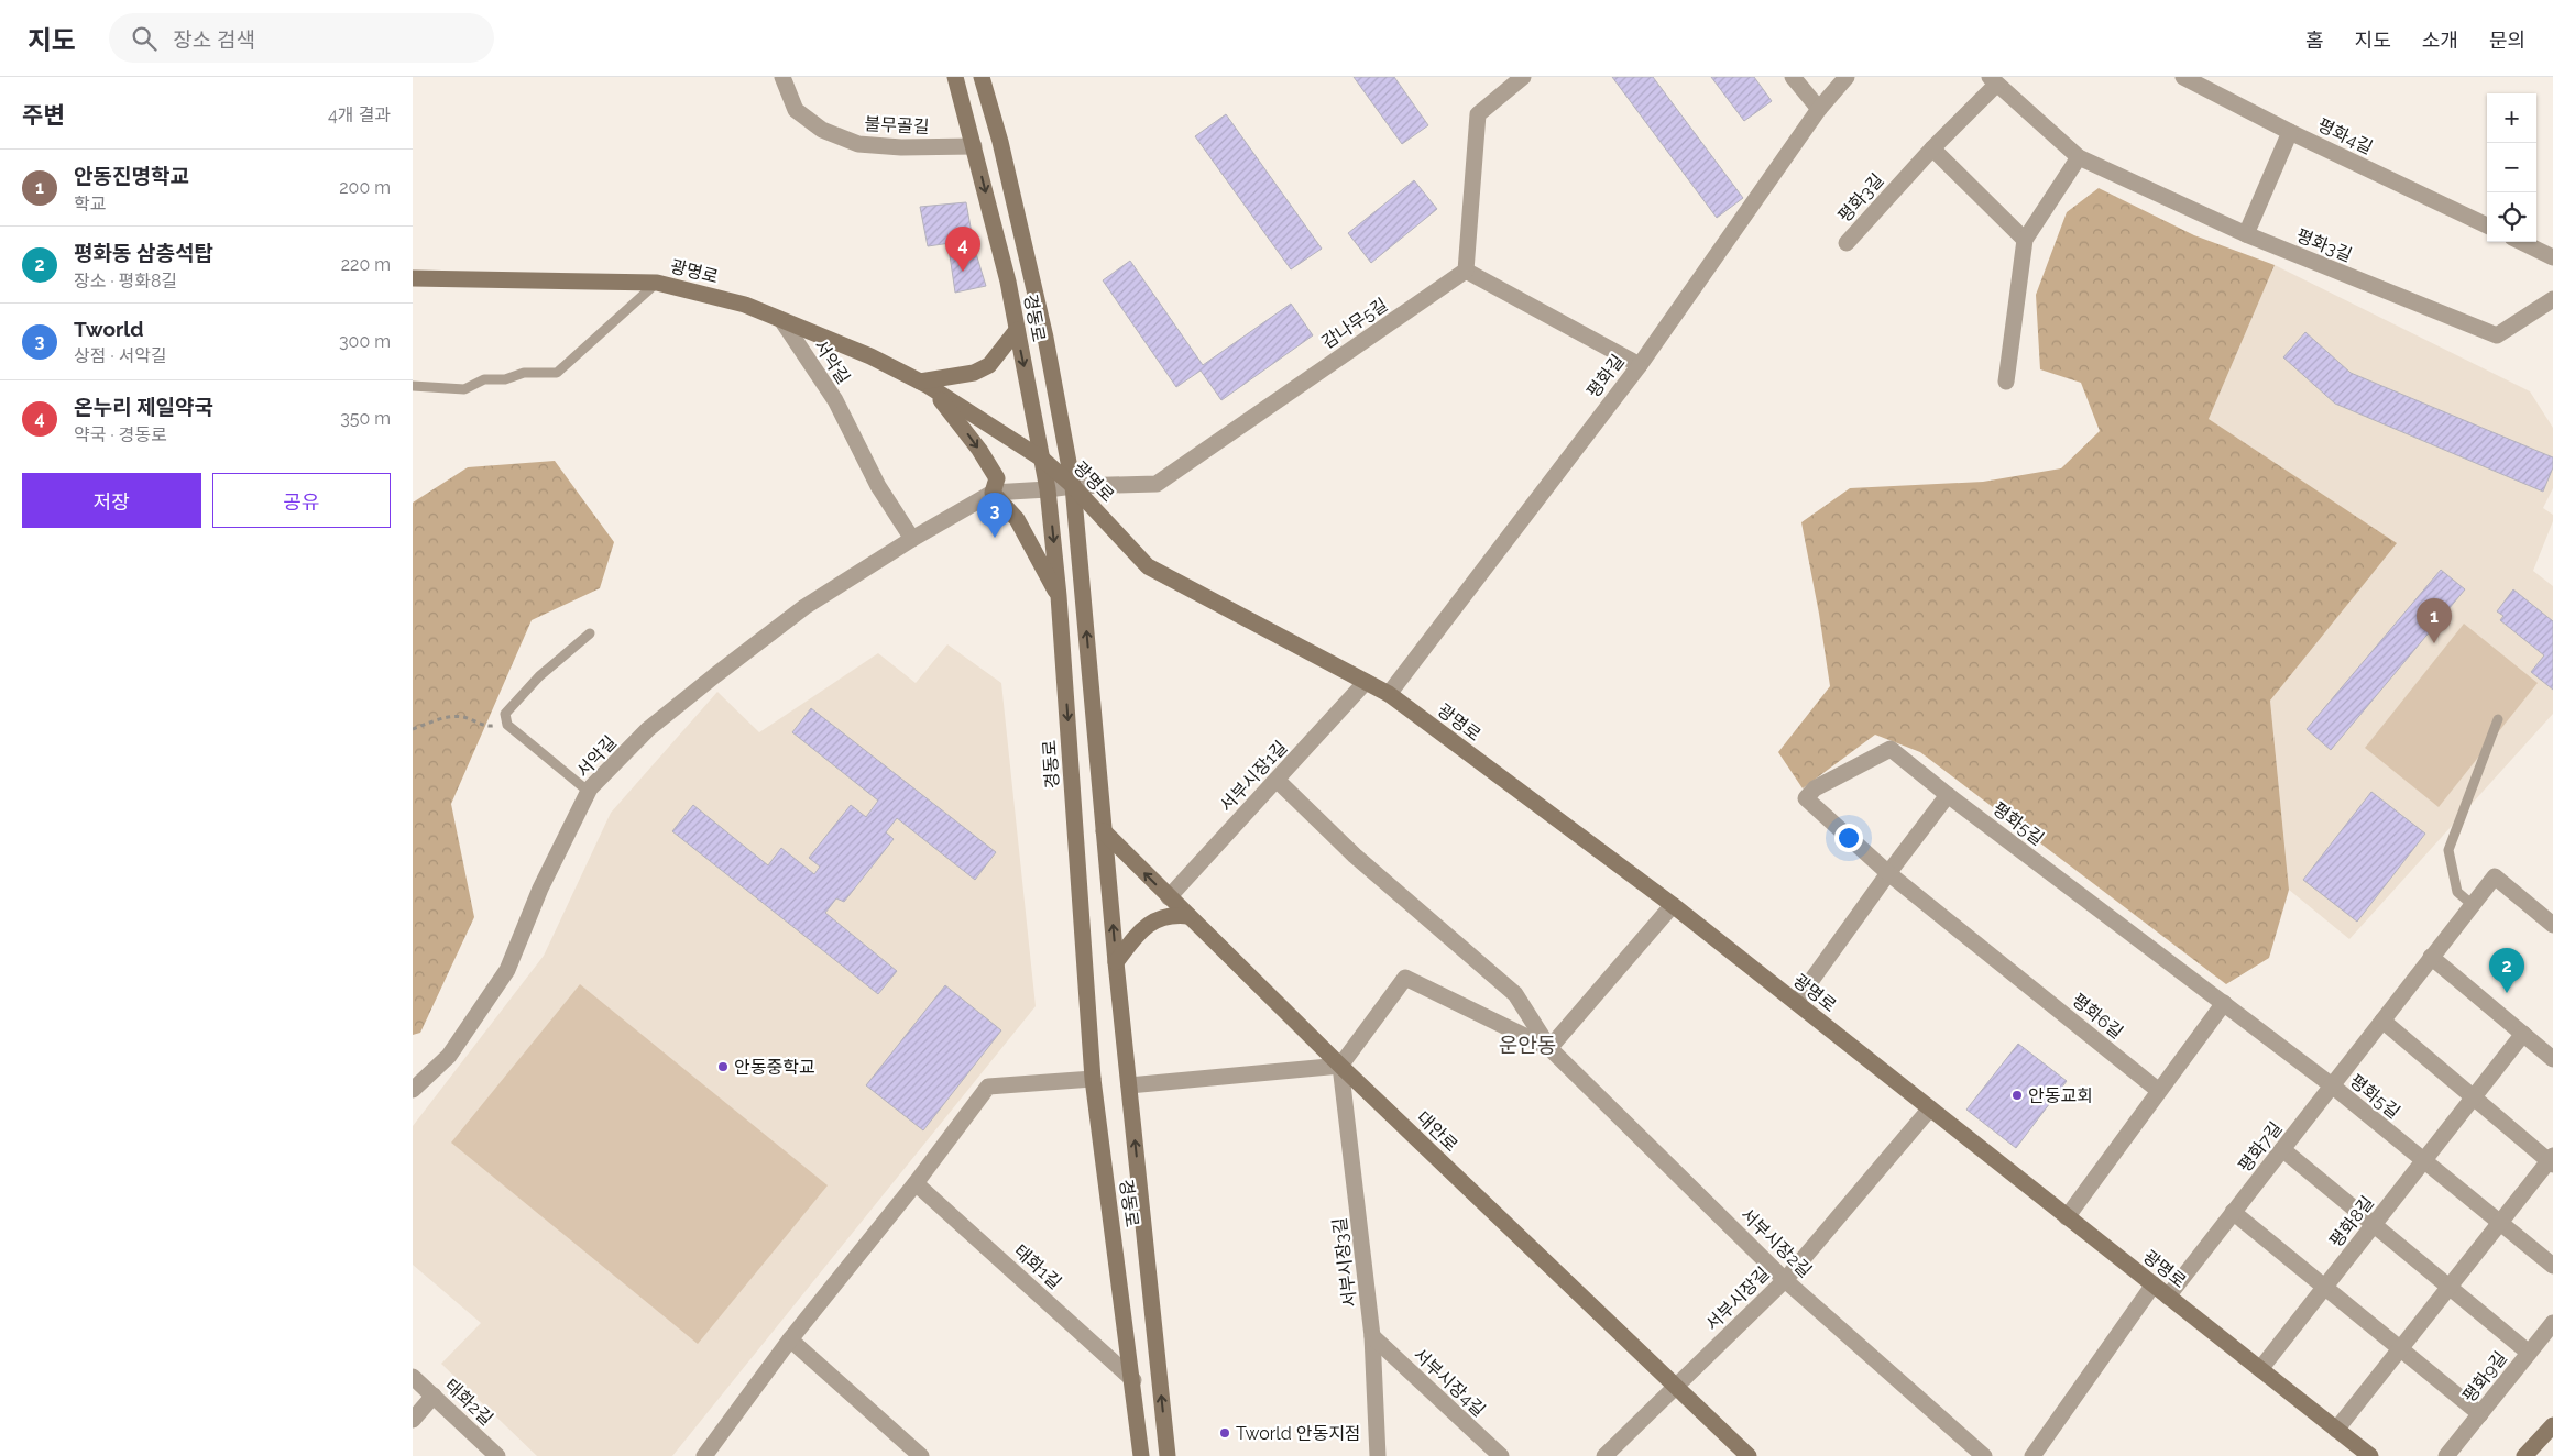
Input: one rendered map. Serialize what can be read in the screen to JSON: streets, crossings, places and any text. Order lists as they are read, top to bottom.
{
  "streets": {
    "street": [
      "불무골길",
      "평화4길",
      "평화3길",
      "광명로",
      "경동로",
      "감나무5길",
      "서악길",
      "평화길",
      "서부시장1길",
      "평화5길",
      "평화6길",
      "대안로",
      "평화7길",
      "평화8길",
      "서부시장2길",
      "서부시장3길",
      "태화1길",
      "서부시장길",
      "평화9길",
      "서부시장4길",
      "태화2길"
    ]
  },
  "crossings": [
    ["불무골길", "경동로"],
    ["광명로", "경동로"],
    ["광명로", "감나무5길"],
    ["광명로", "서악길"],
    ["광명로", "평화길"],
    ["광명로", "서부시장1길"],
    ["광명로", "평화7길"],
    ["광명로", "평화8길"],
    ["광명로", "서부시장길"],
    ["경동로", "감나무5길"],
    ["경동로", "서악길"],
    ["경동로", "대안로"],
    ["경동로", "태화1길"],
    ["감나무5길", "서악길"],
    ["서부시장1길", "대안로"],
    ["평화5길", "평화6길"],
    ["평화5길", "평화7길"],
    ["평화5길", "평화8길"],
    ["대안로", "서부시장2길"],
    ["대안로", "서부시장3길"],
    ["대안로", "서부시장길"],
    ["서부시장2길", "서부시장3길"],
    ["서부시장2길", "서부시장길"],
    ["서부시장3길", "서부시장4길"]
  ],
  "districts": ["운안동"],
  "places": ["안동중학교", "안동교회", "Tworld 안동지점"],
  "page": {
    "header": "지도",
    "search": "장소 검색",
    "nav": [
      "홈",
      "지도",
      "소개",
      "문의"
    ],
    "heading": ["주변", "4개 결과"],
    "map_buttons": ["+", "−"],
    "list": [
      {
        "mark": "1",
        "name": "안동진명학교",
        "note": "학교",
        "value": "200 m"
      },
      {
        "mark": "2",
        "name": "평화동 삼층석탑",
        "note": "장소 · 평화8길",
        "value": "220 m"
      },
      {
        "mark": "3",
        "name": "Tworld",
        "note": "상점 · 서악길",
        "value": "300 m"
      },
      {
        "mark": "4",
        "name": "온누리 제일약국",
        "note": "약국 · 경동로",
        "value": "350 m"
      }
    ],
    "pins": [
      "4",
      "3",
      "1",
      "2"
    ],
    "buttons": ["저장", "공유"]
  }
}
